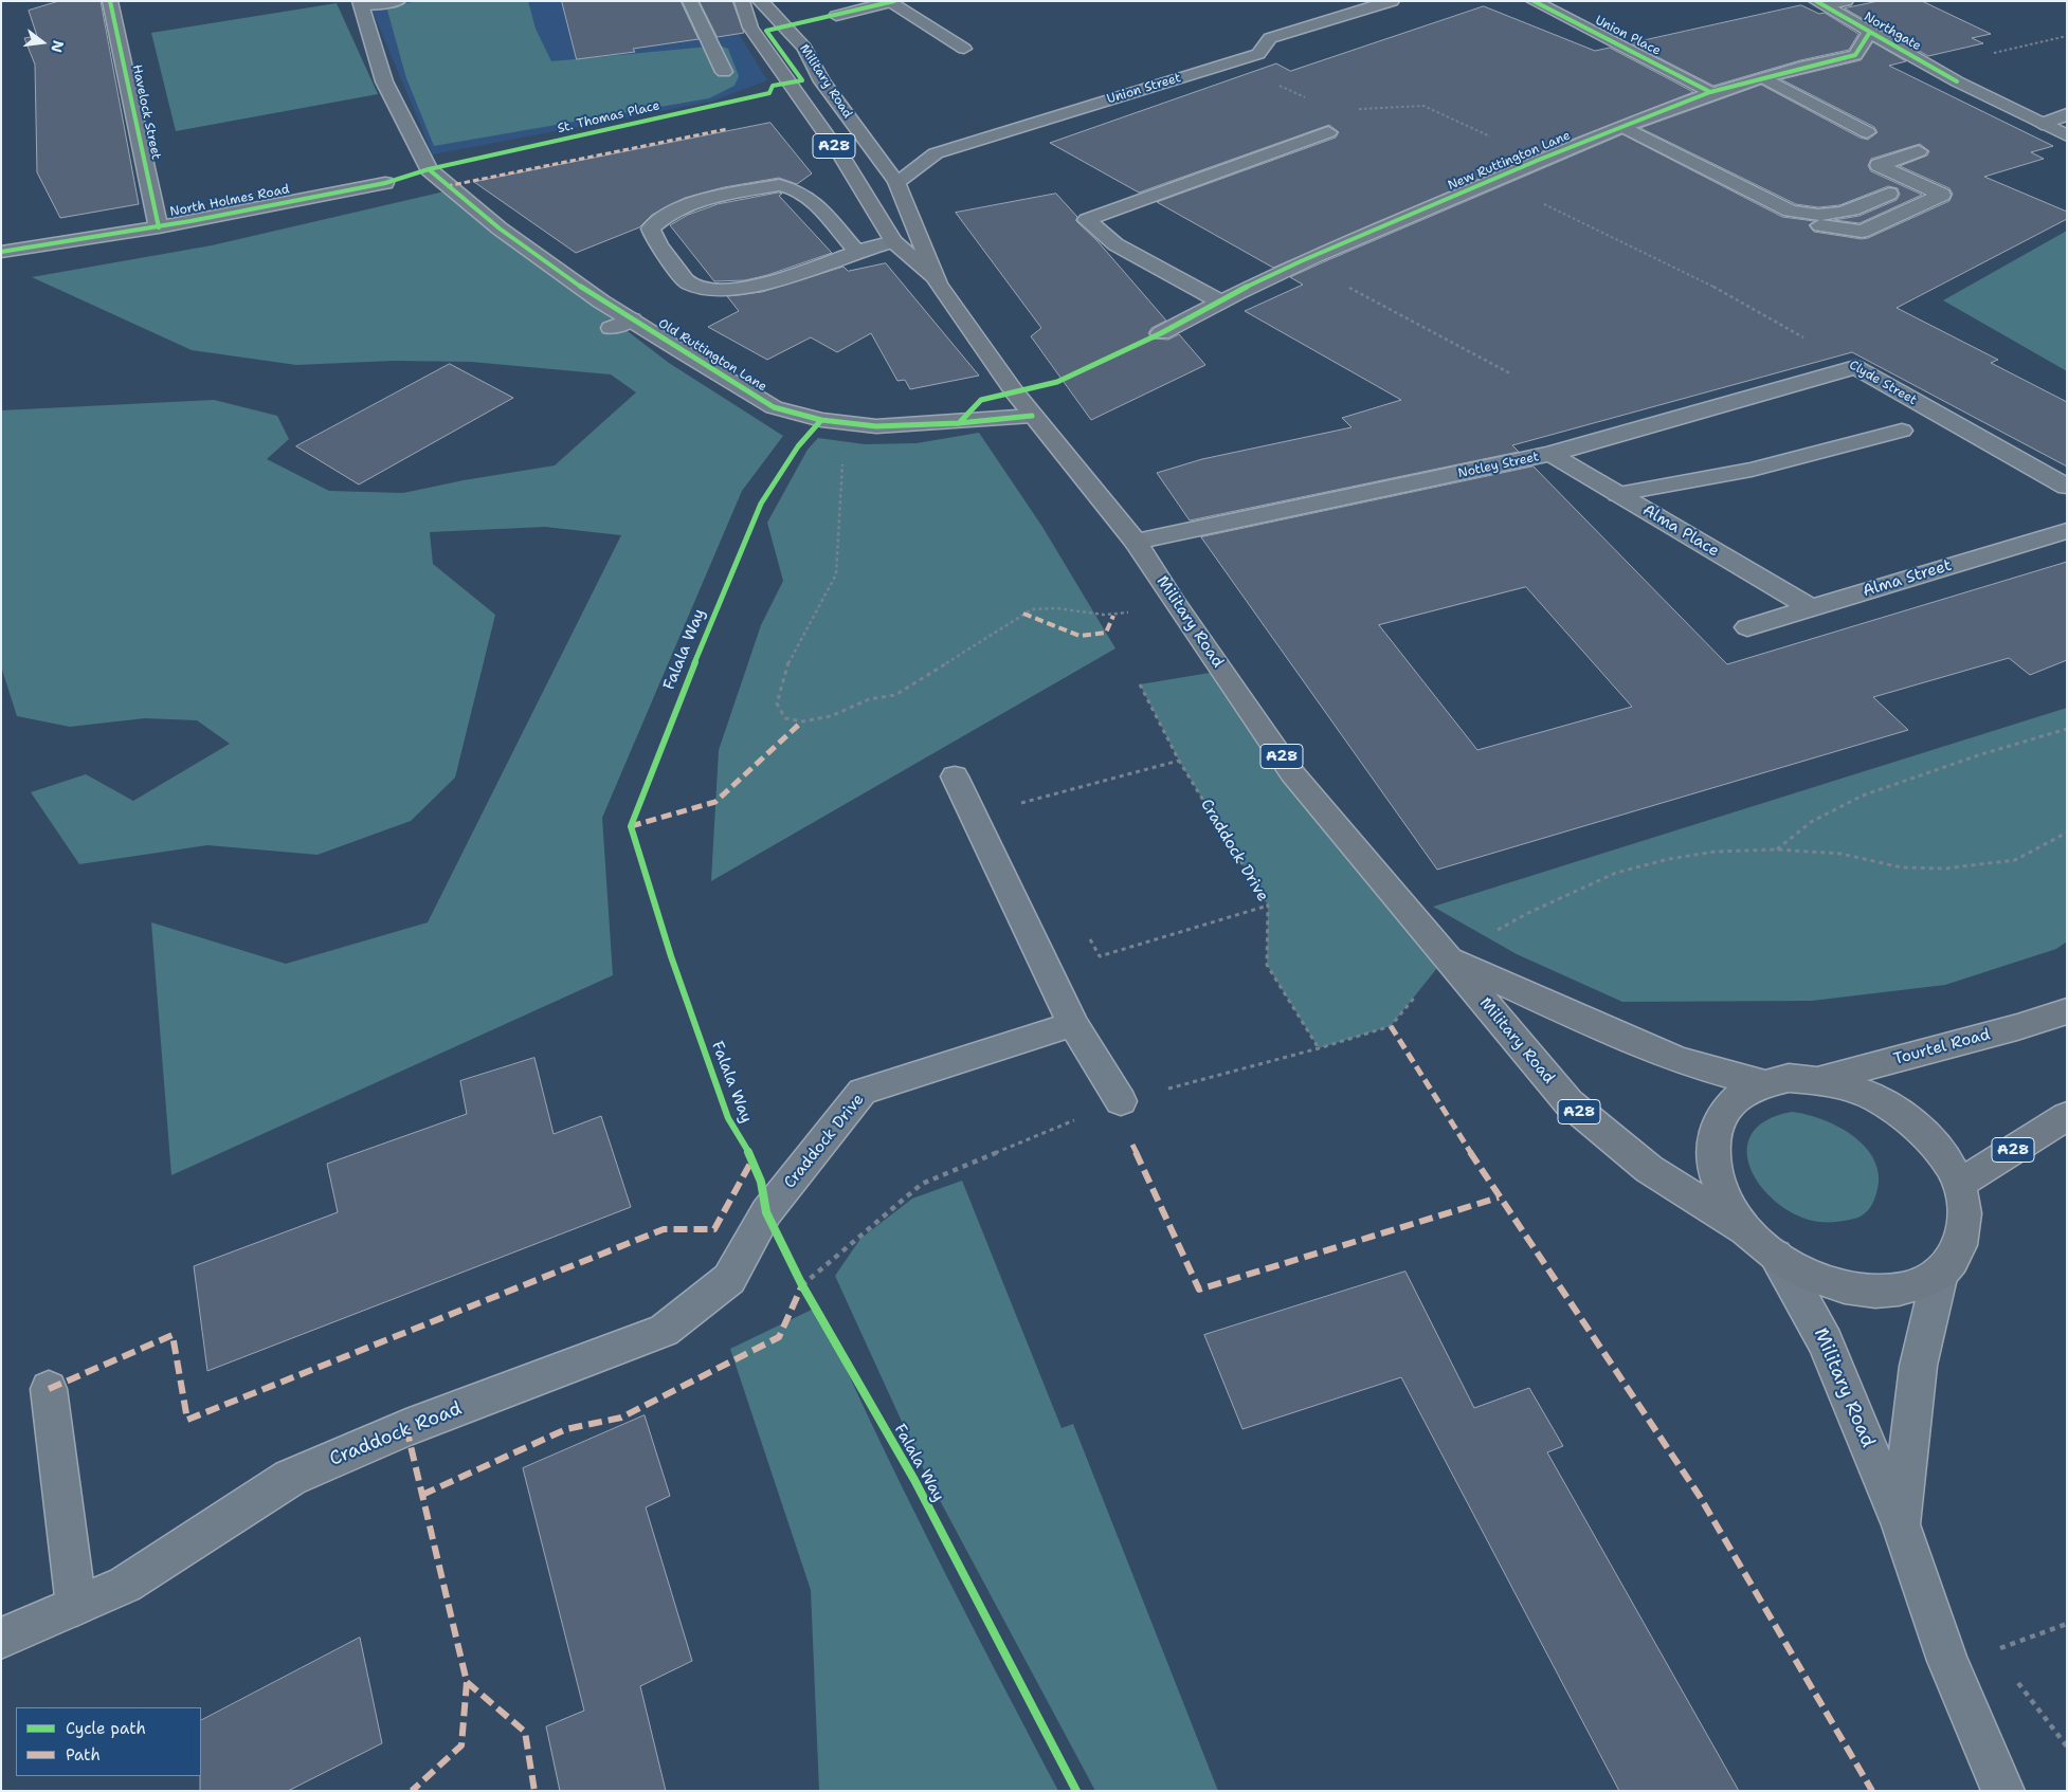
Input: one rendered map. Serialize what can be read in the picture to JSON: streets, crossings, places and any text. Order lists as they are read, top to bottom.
{
  "streets": {
    "highway": ["Military Road", "A28", "Tourtel Road"],
    "street": [
      "Northgate",
      "Union Place",
      "Union Street",
      "Havelock Street",
      "New Ruttington Lane",
      "North Holmes Road",
      "Old Ruttington Lane",
      "Clyde Street",
      "Notley Street",
      "Alma Place",
      "Alma Street",
      "Craddock Drive",
      "Craddock Road"
    ],
    "cycle path": ["St. Thomas Place", "Falala Way"]
  },
  "crossings": [
    ["Northgate", "New Ruttington Lane"],
    ["Union Place", "New Ruttington Lane"],
    ["Military Road", "Union Street"],
    ["Military Road", "A28"],
    ["Military Road", "Old Ruttington Lane"],
    ["Military Road", "Notley Street"],
    ["Havelock Street", "North Holmes Road"],
    ["A28", "Tourtel Road"],
    ["New Ruttington Lane", "Clyde Street"],
    ["Clyde Street", "Notley Street"],
    ["Notley Street", "Alma Place"],
    ["Alma Place", "Alma Street"],
    ["Craddock Drive", "Craddock Road"]
  ],
  "legend": ["Cycle path", "Path"],
  "north": "right"
}
